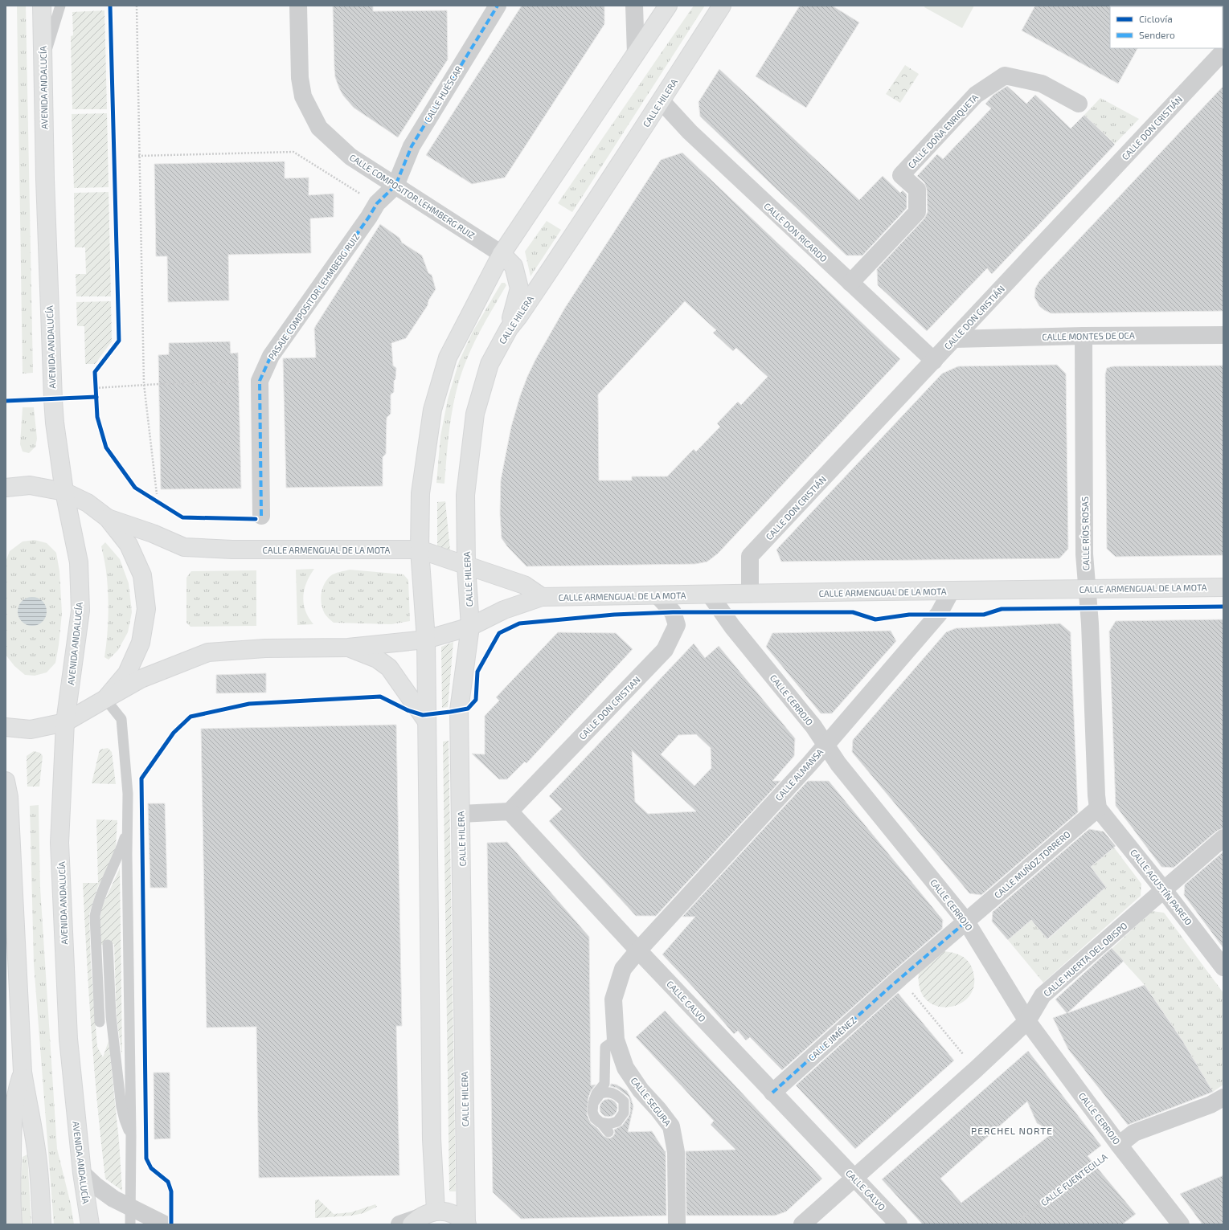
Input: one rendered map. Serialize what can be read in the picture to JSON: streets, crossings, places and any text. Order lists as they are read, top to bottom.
{
  "streets": {
    "main road": ["AVENIDA ANDALUCÍA", "CALLE HILERA", "CALLE ARMENGUAL DE LA MOTA"],
    "street": [
      "CALLE HUÉSCAR",
      "CALLE DON CRISTIÁN",
      "CALLE DOÑA ENRIQUETA",
      "CALLE COMPOSITOR LEHMBERG RUIZ",
      "CALLE DON RICARDO",
      "PASAJE COMPOSITOR LEHMBERG RUIZ",
      "CALLE MONTES DE OCA",
      "CALLE RÍOS ROSAS",
      "CALLE CERROJO",
      "CALLE DON CRISTIAN",
      "CALLE ALMANSA",
      "CALLE MUÑOZ TORRERO",
      "CALLE AGUSTÍN PAREJO",
      "CALLE HUERTA DEL OBISPO",
      "CALLE CALVO",
      "CALLE JIMÉNEZ",
      "CALLE SEGURA"
    ],
    "path": ["CALLE FUENTECILLA"]
  },
  "crossings": [
    ["AVENIDA ANDALUCÍA", "CALLE ARMENGUAL DE LA MOTA"],
    ["CALLE HUÉSCAR", "CALLE COMPOSITOR LEHMBERG RUIZ"],
    ["CALLE HUÉSCAR", "PASAJE COMPOSITOR LEHMBERG RUIZ"],
    ["CALLE HILERA", "CALLE DON RICARDO"],
    ["CALLE HILERA", "CALLE ARMENGUAL DE LA MOTA"],
    ["CALLE DON CRISTIÁN", "CALLE DON RICARDO"],
    ["CALLE DON CRISTIÁN", "CALLE MONTES DE OCA"],
    ["CALLE DON CRISTIÁN", "CALLE ARMENGUAL DE LA MOTA"],
    ["CALLE DOÑA ENRIQUETA", "CALLE DON RICARDO"],
    ["CALLE COMPOSITOR LEHMBERG RUIZ", "PASAJE COMPOSITOR LEHMBERG RUIZ"],
    ["CALLE MONTES DE OCA", "CALLE RÍOS ROSAS"],
    ["CALLE RÍOS ROSAS", "CALLE ARMENGUAL DE LA MOTA"],
    ["CALLE RÍOS ROSAS", "CALLE MUÑOZ TORRERO"],
    ["CALLE RÍOS ROSAS", "CALLE AGUSTÍN PAREJO"],
    ["CALLE ARMENGUAL DE LA MOTA", "CALLE CERROJO"],
    ["CALLE ARMENGUAL DE LA MOTA", "CALLE DON CRISTIAN"],
    ["CALLE ARMENGUAL DE LA MOTA", "CALLE ALMANSA"],
    ["CALLE CERROJO", "CALLE ALMANSA"],
    ["CALLE CERROJO", "CALLE MUÑOZ TORRERO"],
    ["CALLE CERROJO", "CALLE HUERTA DEL OBISPO"],
    ["CALLE CERROJO", "CALLE FUENTECILLA"],
    ["CALLE DON CRISTIAN", "CALLE CALVO"],
    ["CALLE ALMANSA", "CALLE CALVO"],
    ["CALLE ALMANSA", "CALLE SEGURA"],
    ["CALLE MUÑOZ TORRERO", "CALLE AGUSTÍN PAREJO"],
    ["CALLE MUÑOZ TORRERO", "CALLE JIMÉNEZ"],
    ["CALLE AGUSTÍN PAREJO", "CALLE HUERTA DEL OBISPO"],
    ["CALLE HUERTA DEL OBISPO", "CALLE CALVO"],
    ["CALLE CALVO", "CALLE JIMÉNEZ"],
    ["CALLE CALVO", "CALLE SEGURA"]
  ],
  "districts": ["PERCHEL NORTE"],
  "legend": ["Ciclovía", "Sendero"]
}
